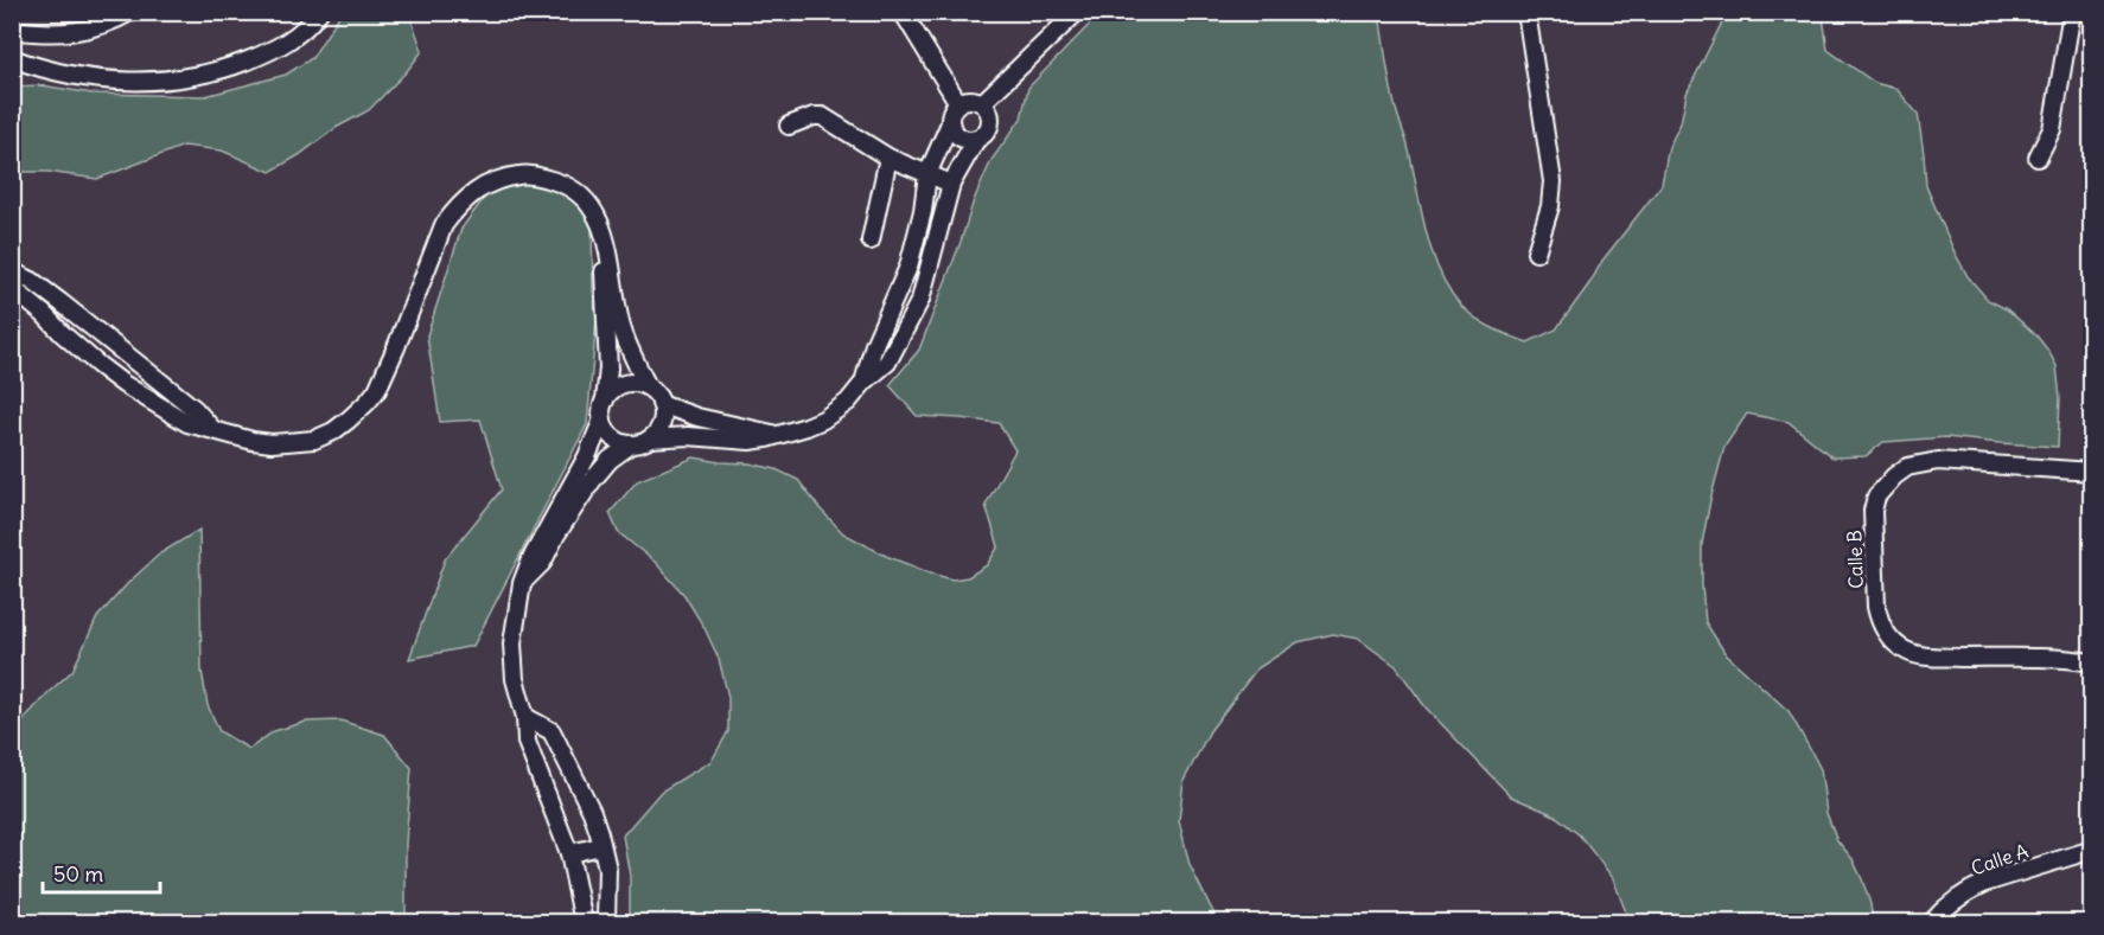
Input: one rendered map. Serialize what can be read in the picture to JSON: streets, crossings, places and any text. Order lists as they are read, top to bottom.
{
  "streets": {
    "street": ["Calle B", "Calle A"]
  },
  "scale_bar": "50 m"
}
